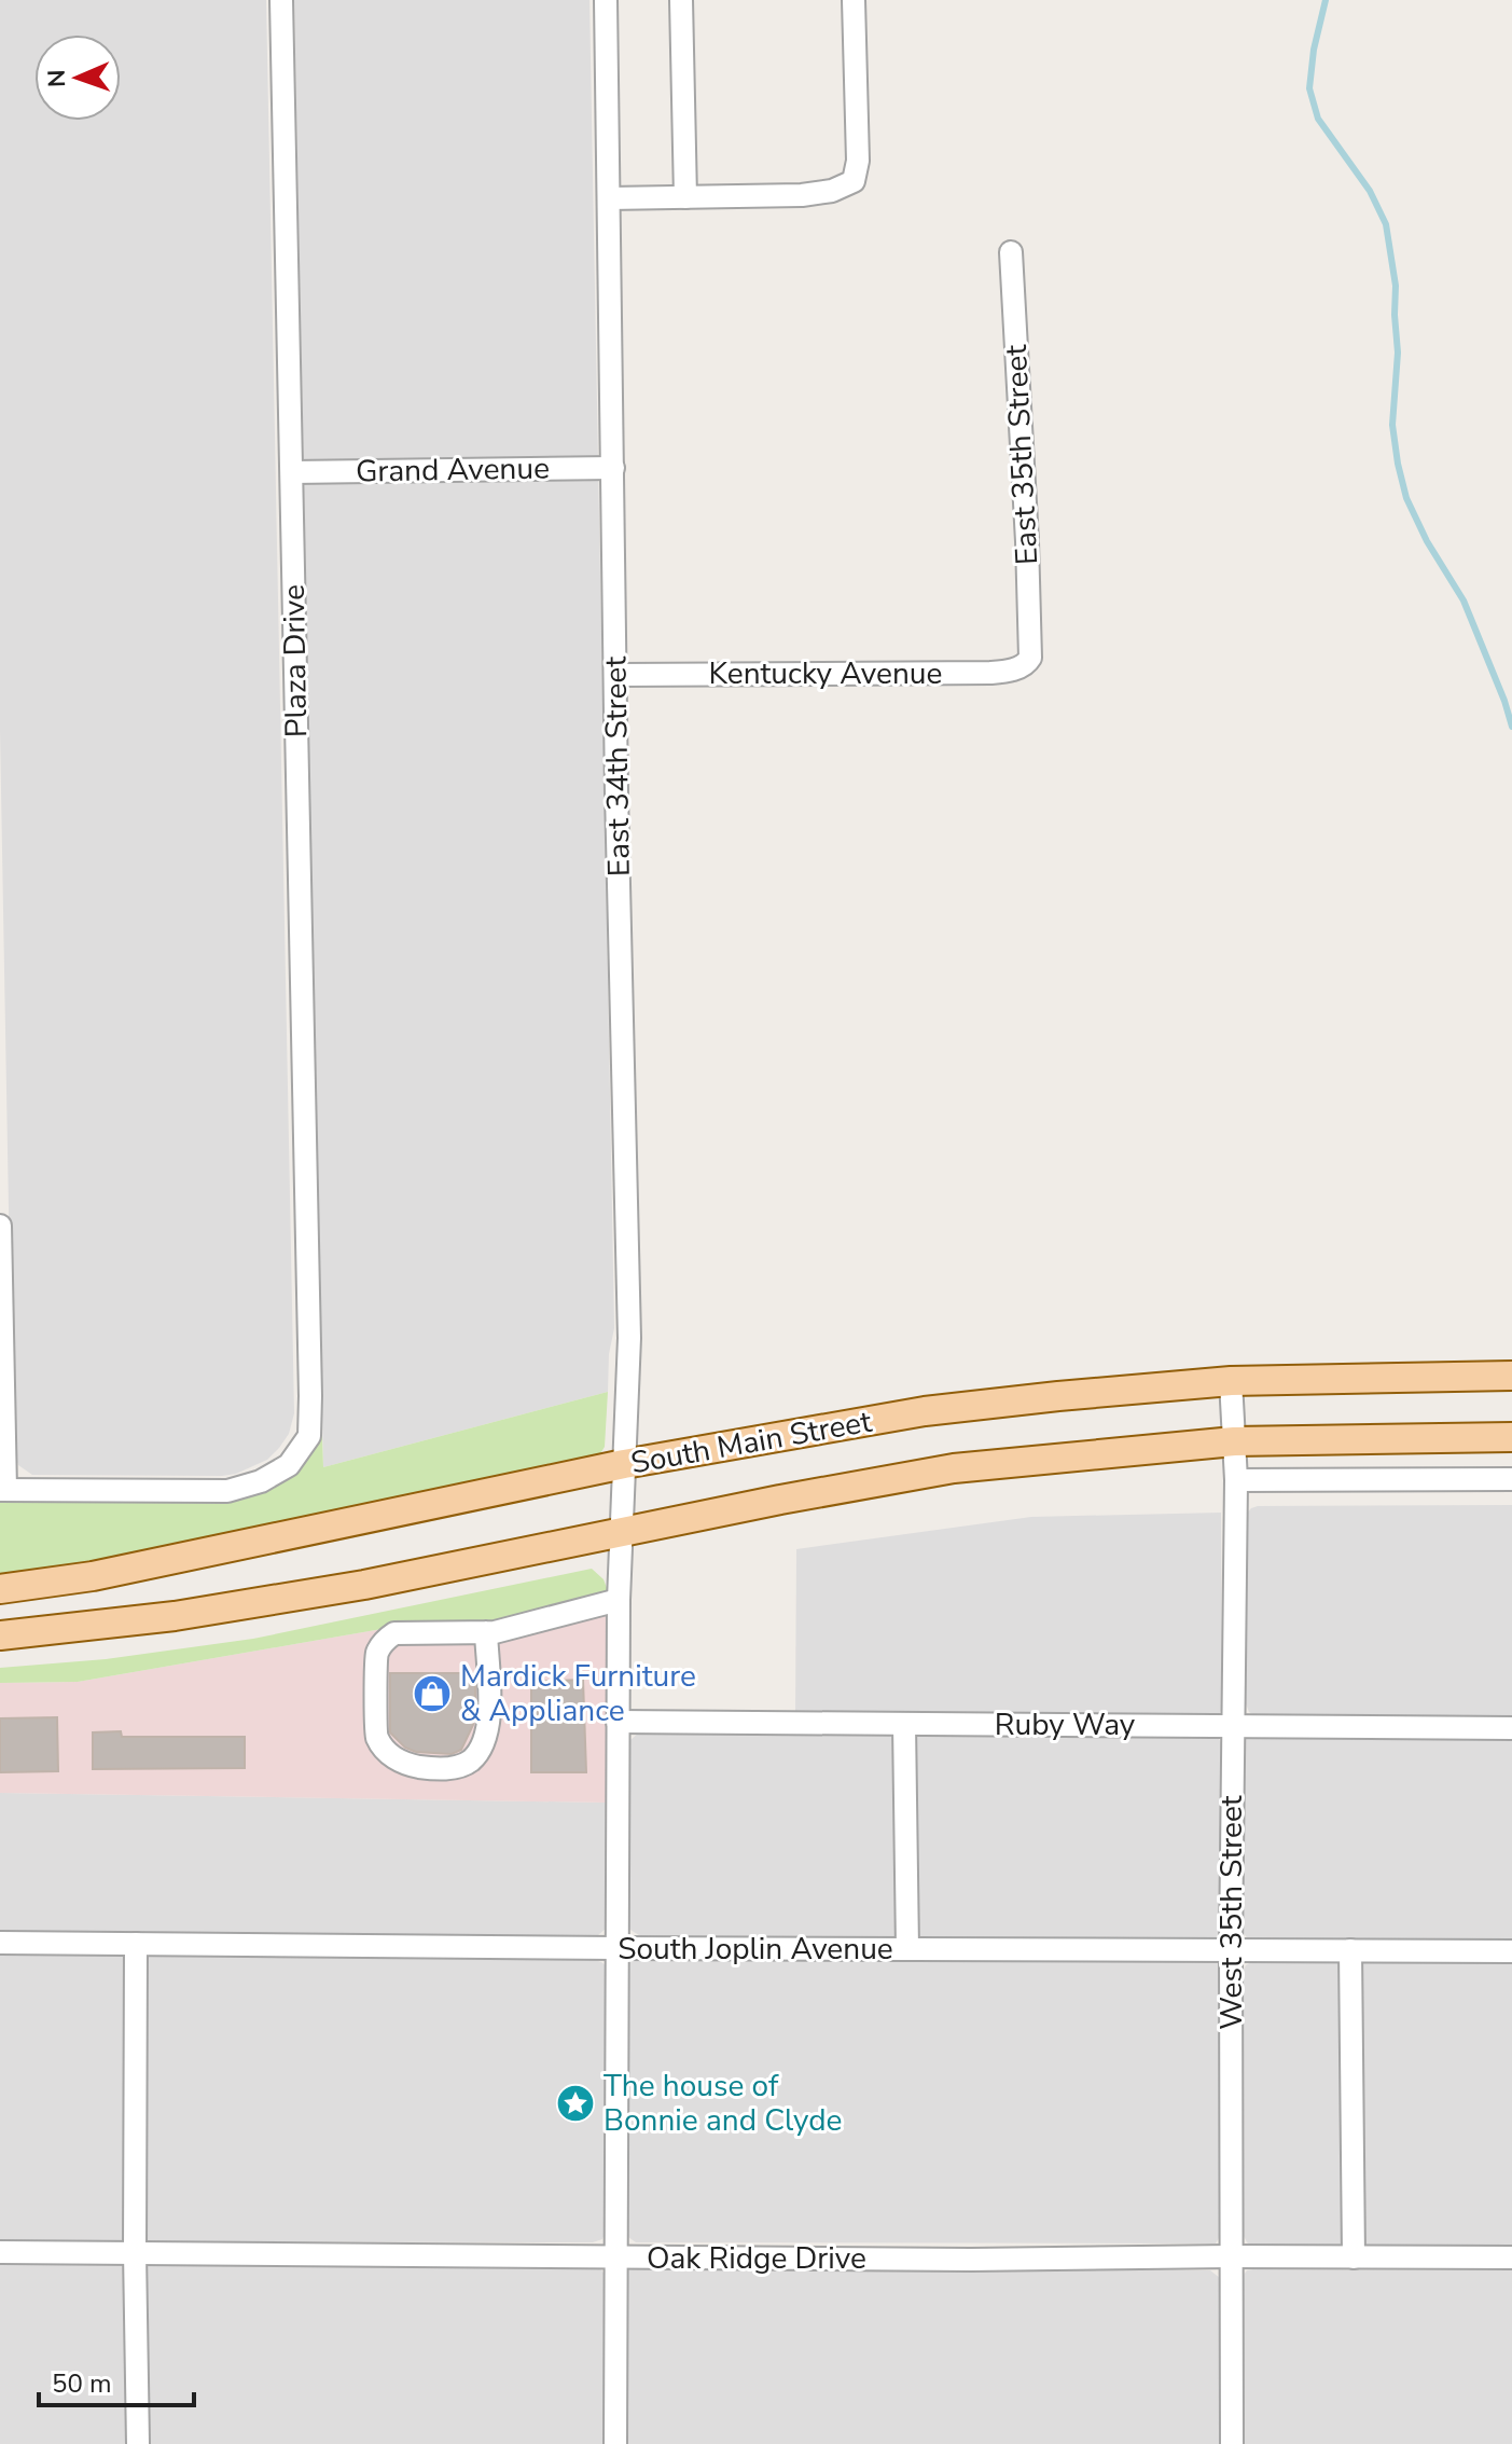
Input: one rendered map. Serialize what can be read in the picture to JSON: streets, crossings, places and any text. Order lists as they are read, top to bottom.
{
  "streets": {
    "main road": ["South Main Street"],
    "street": [
      "East 35th Street",
      "Grand Avenue",
      "Plaza Drive",
      "Kentucky Avenue",
      "East 34th Street",
      "Ruby Way",
      "West 35th Street",
      "South Joplin Avenue",
      "Oak Ridge Drive"
    ]
  },
  "crossings": [
    ["East 35th Street", "Kentucky Avenue"],
    ["Grand Avenue", "Plaza Drive"],
    ["Grand Avenue", "East 34th Street"],
    ["Kentucky Avenue", "East 34th Street"],
    ["East 34th Street", "South Main Street"],
    ["East 34th Street", "Ruby Way"],
    ["East 34th Street", "South Joplin Avenue"],
    ["East 34th Street", "Oak Ridge Drive"],
    ["South Main Street", "West 35th Street"],
    ["Ruby Way", "West 35th Street"],
    ["West 35th Street", "South Joplin Avenue"],
    ["West 35th Street", "Oak Ridge Drive"]
  ],
  "places": {
    "shop": ["Mardick Furniture & Appliance"],
    "place": ["The house of Bonnie and Clyde"]
  },
  "scale_bar": "50 m",
  "north": "left"
}
